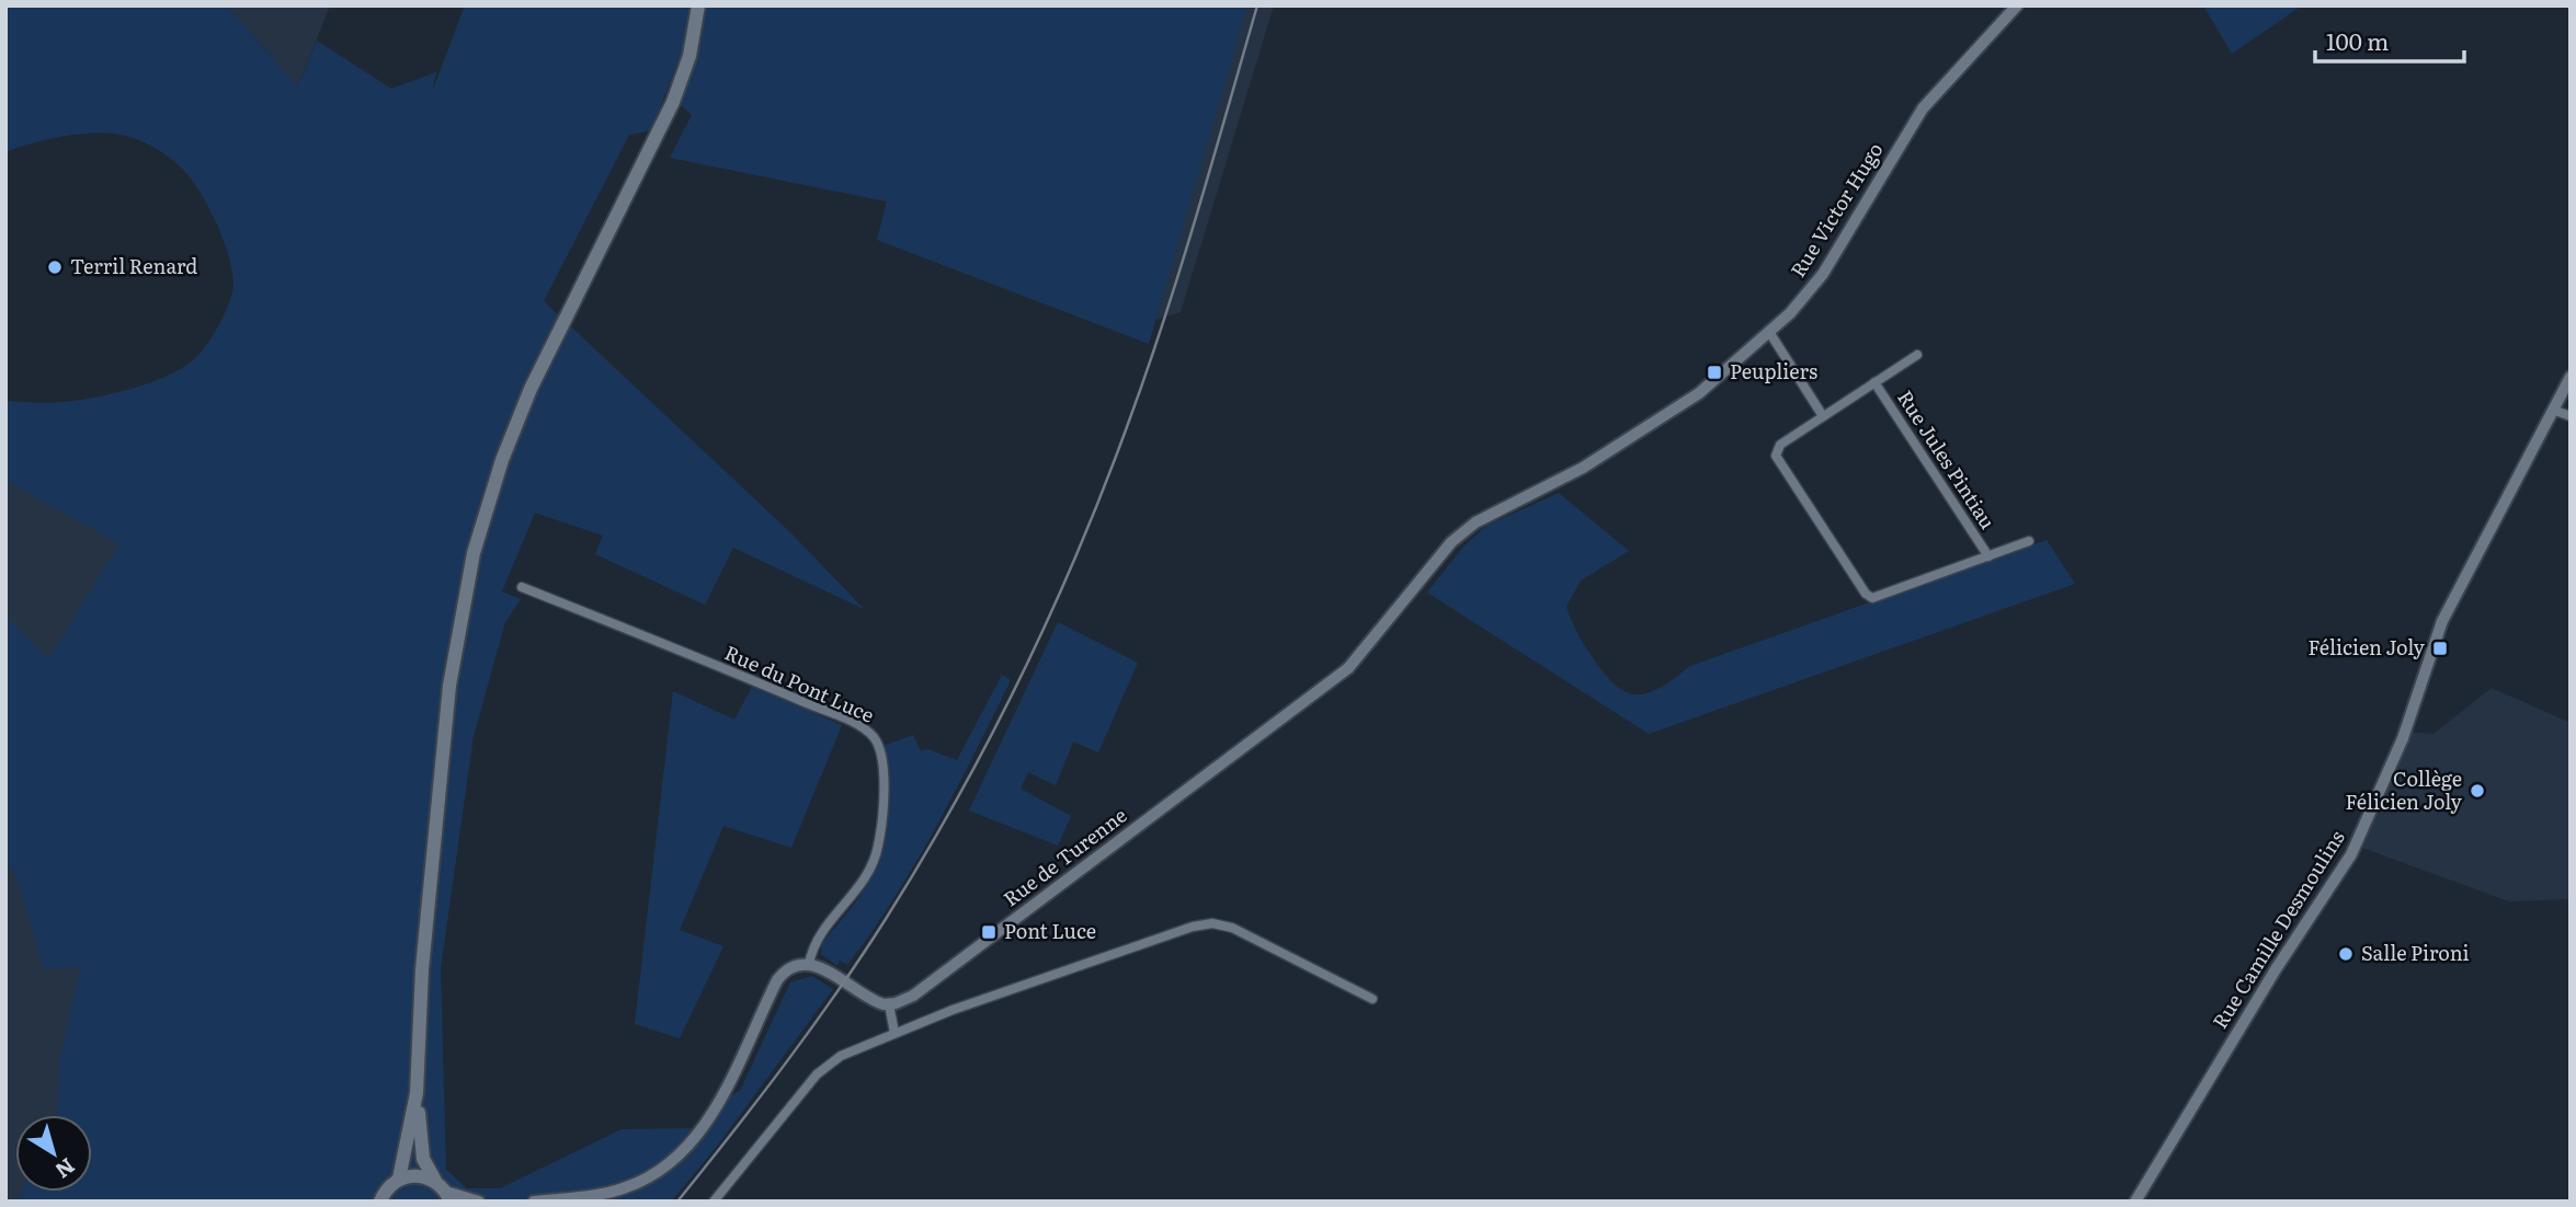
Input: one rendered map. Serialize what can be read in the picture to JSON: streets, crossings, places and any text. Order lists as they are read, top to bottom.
{
  "streets": {
    "street": [
      "Rue Victor Hugo",
      "Rue Jules Pintiau",
      "Rue du Pont Luce",
      "Rue de Turenne",
      "Rue Camille Desmoulins"
    ]
  },
  "crossings": [
    ["Rue Victor Hugo", "Rue de Turenne"]
  ],
  "places": {
    "other": ["Terril Renard", "Collège Félicien Joly", "Salle Pironi"],
    "transit": ["Peupliers", "Félicien Joly", "Pont Luce"]
  },
  "scale_bar": "100 m",
  "north": "bottom right"
}
